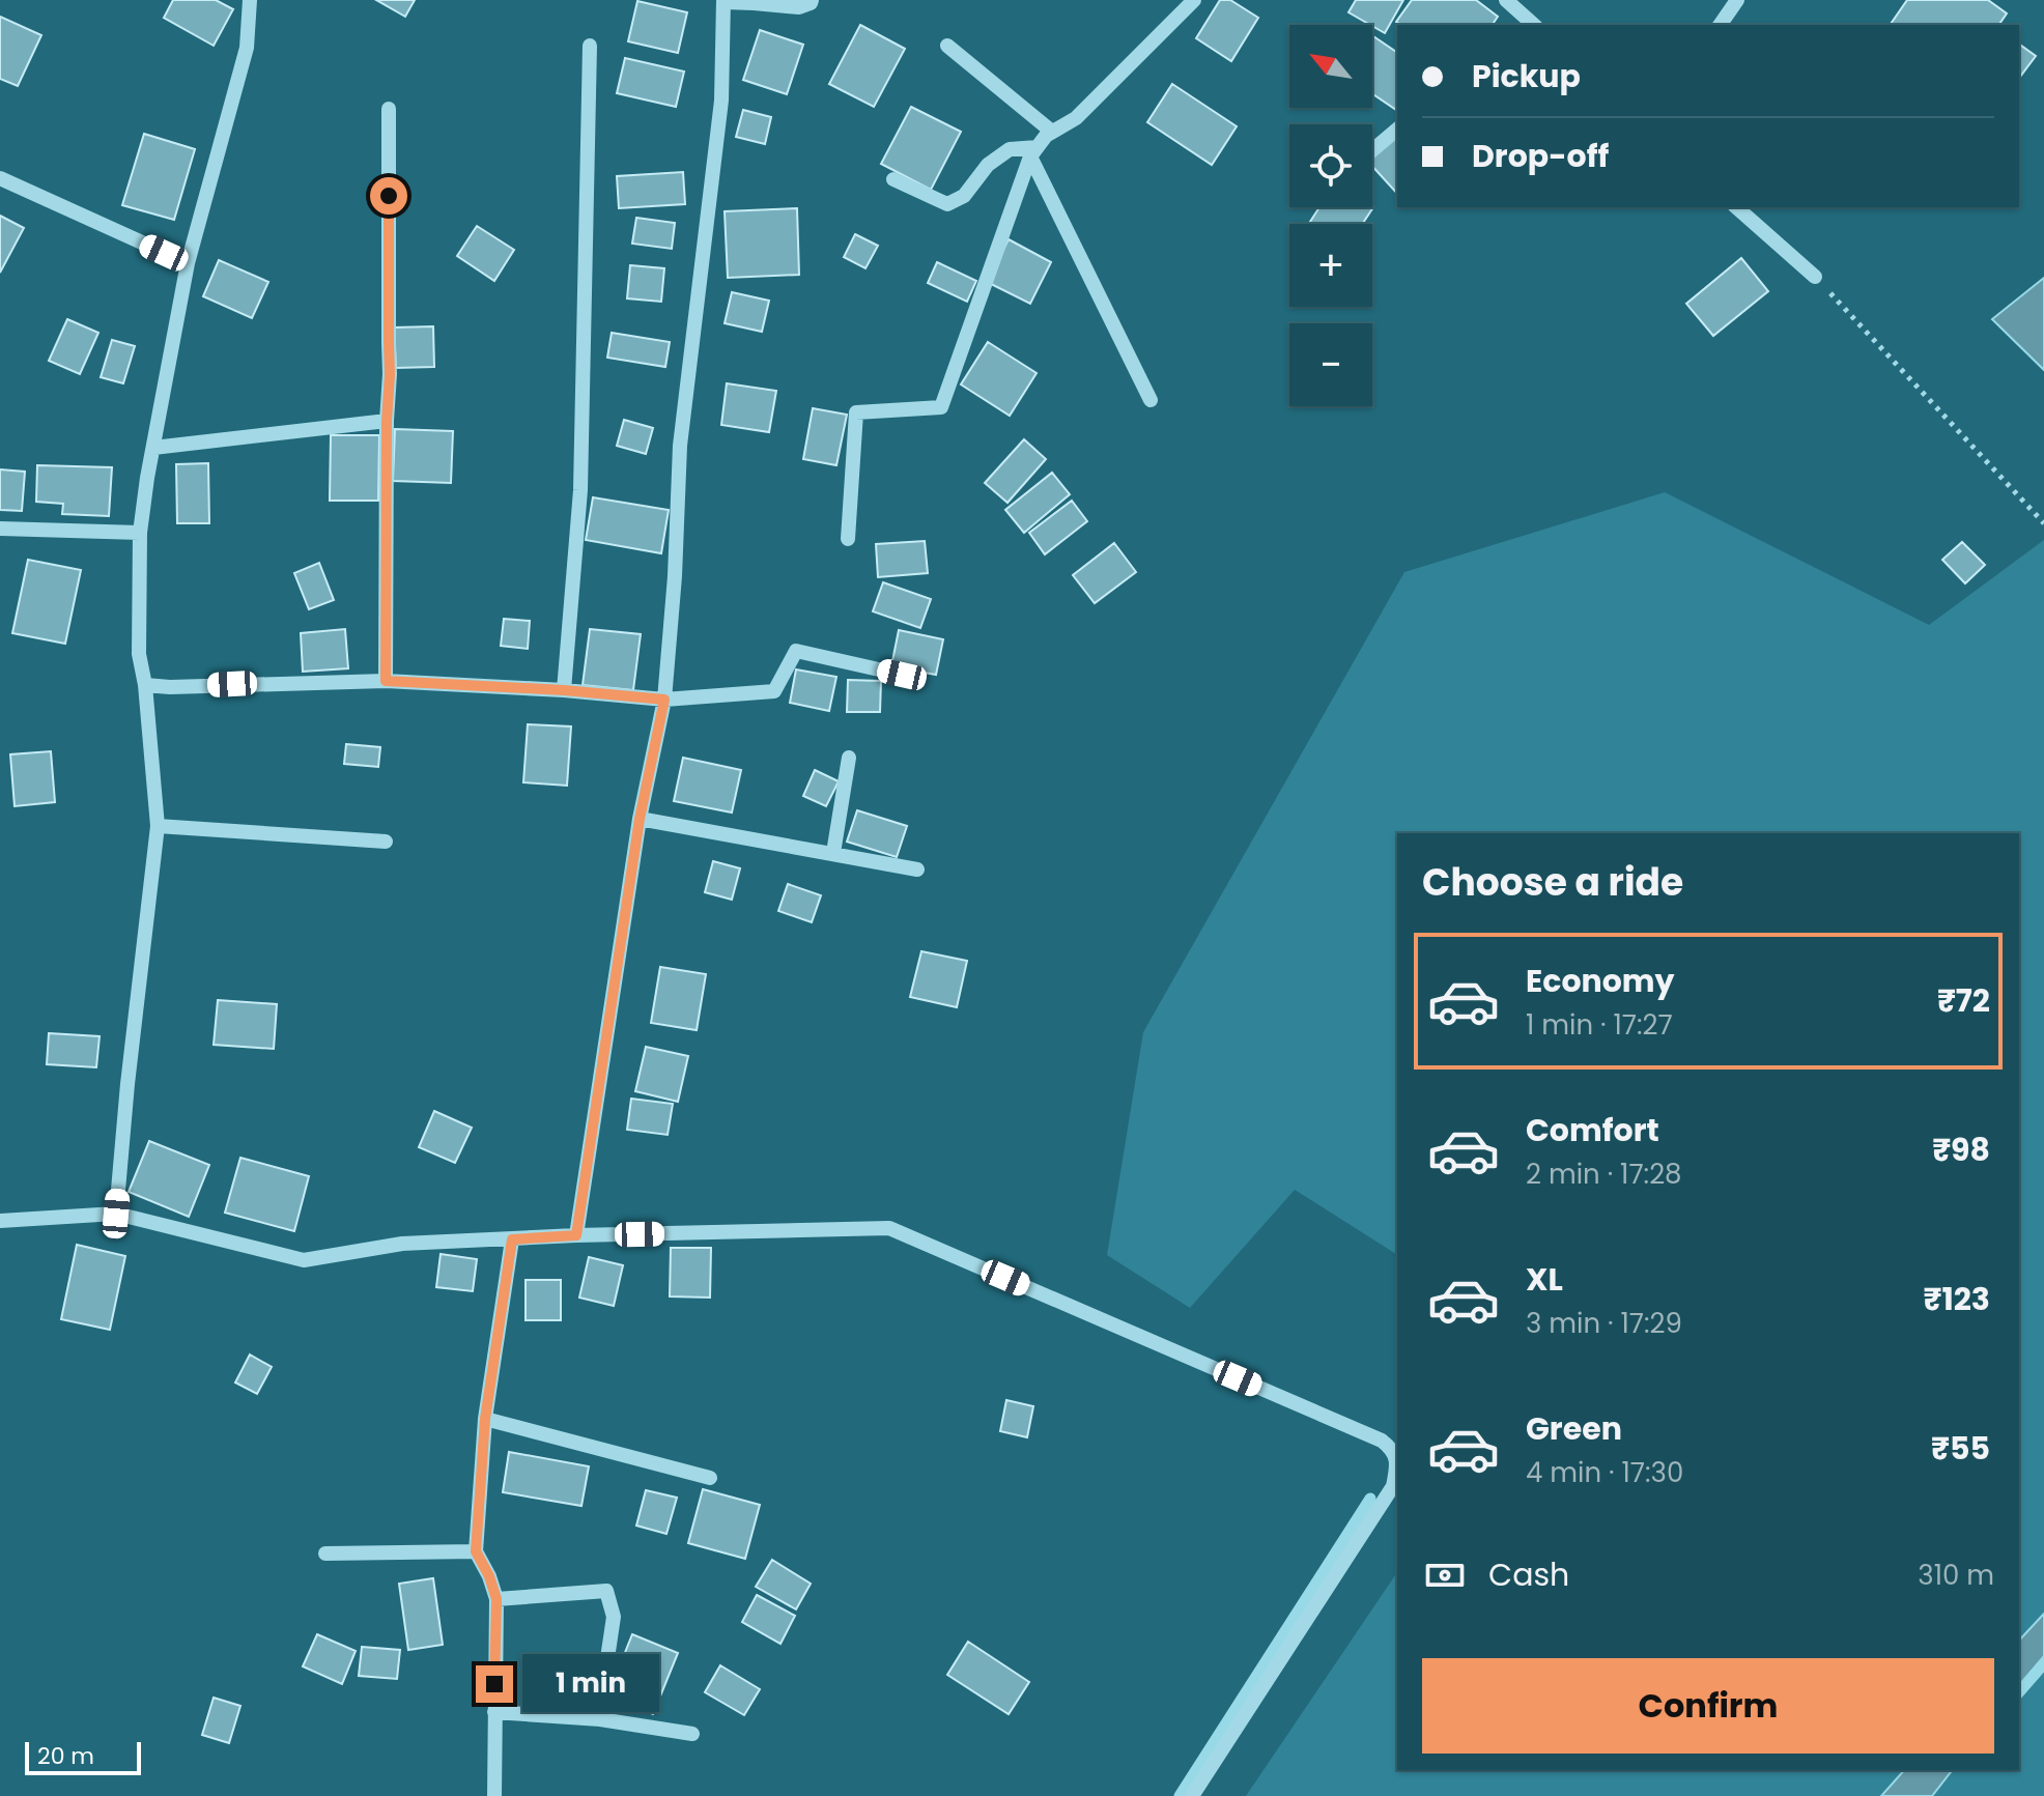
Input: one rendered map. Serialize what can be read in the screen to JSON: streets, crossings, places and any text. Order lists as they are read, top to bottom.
{
  "scale_bar": "20 m",
  "north": "top left",
  "page": {
    "map_buttons": ["+", "−"],
    "banner": ["Pickup", "Drop-off"],
    "heading": "Choose a ride",
    "list": [
      {
        "name": "Economy",
        "note": "1 min · 17:27",
        "value": "₹72"
      },
      {
        "name": "Comfort",
        "note": "2 min · 17:28",
        "value": "₹98"
      },
      {
        "name": "XL",
        "note": "3 min · 17:29",
        "value": "₹123"
      },
      {
        "name": "Green",
        "note": "4 min · 17:30",
        "value": "₹55"
      }
    ],
    "pay": ["Cash", "310 m"],
    "buttons": "Confirm",
    "bubble": "1 min",
    "scale": "20 m"
  }
}
